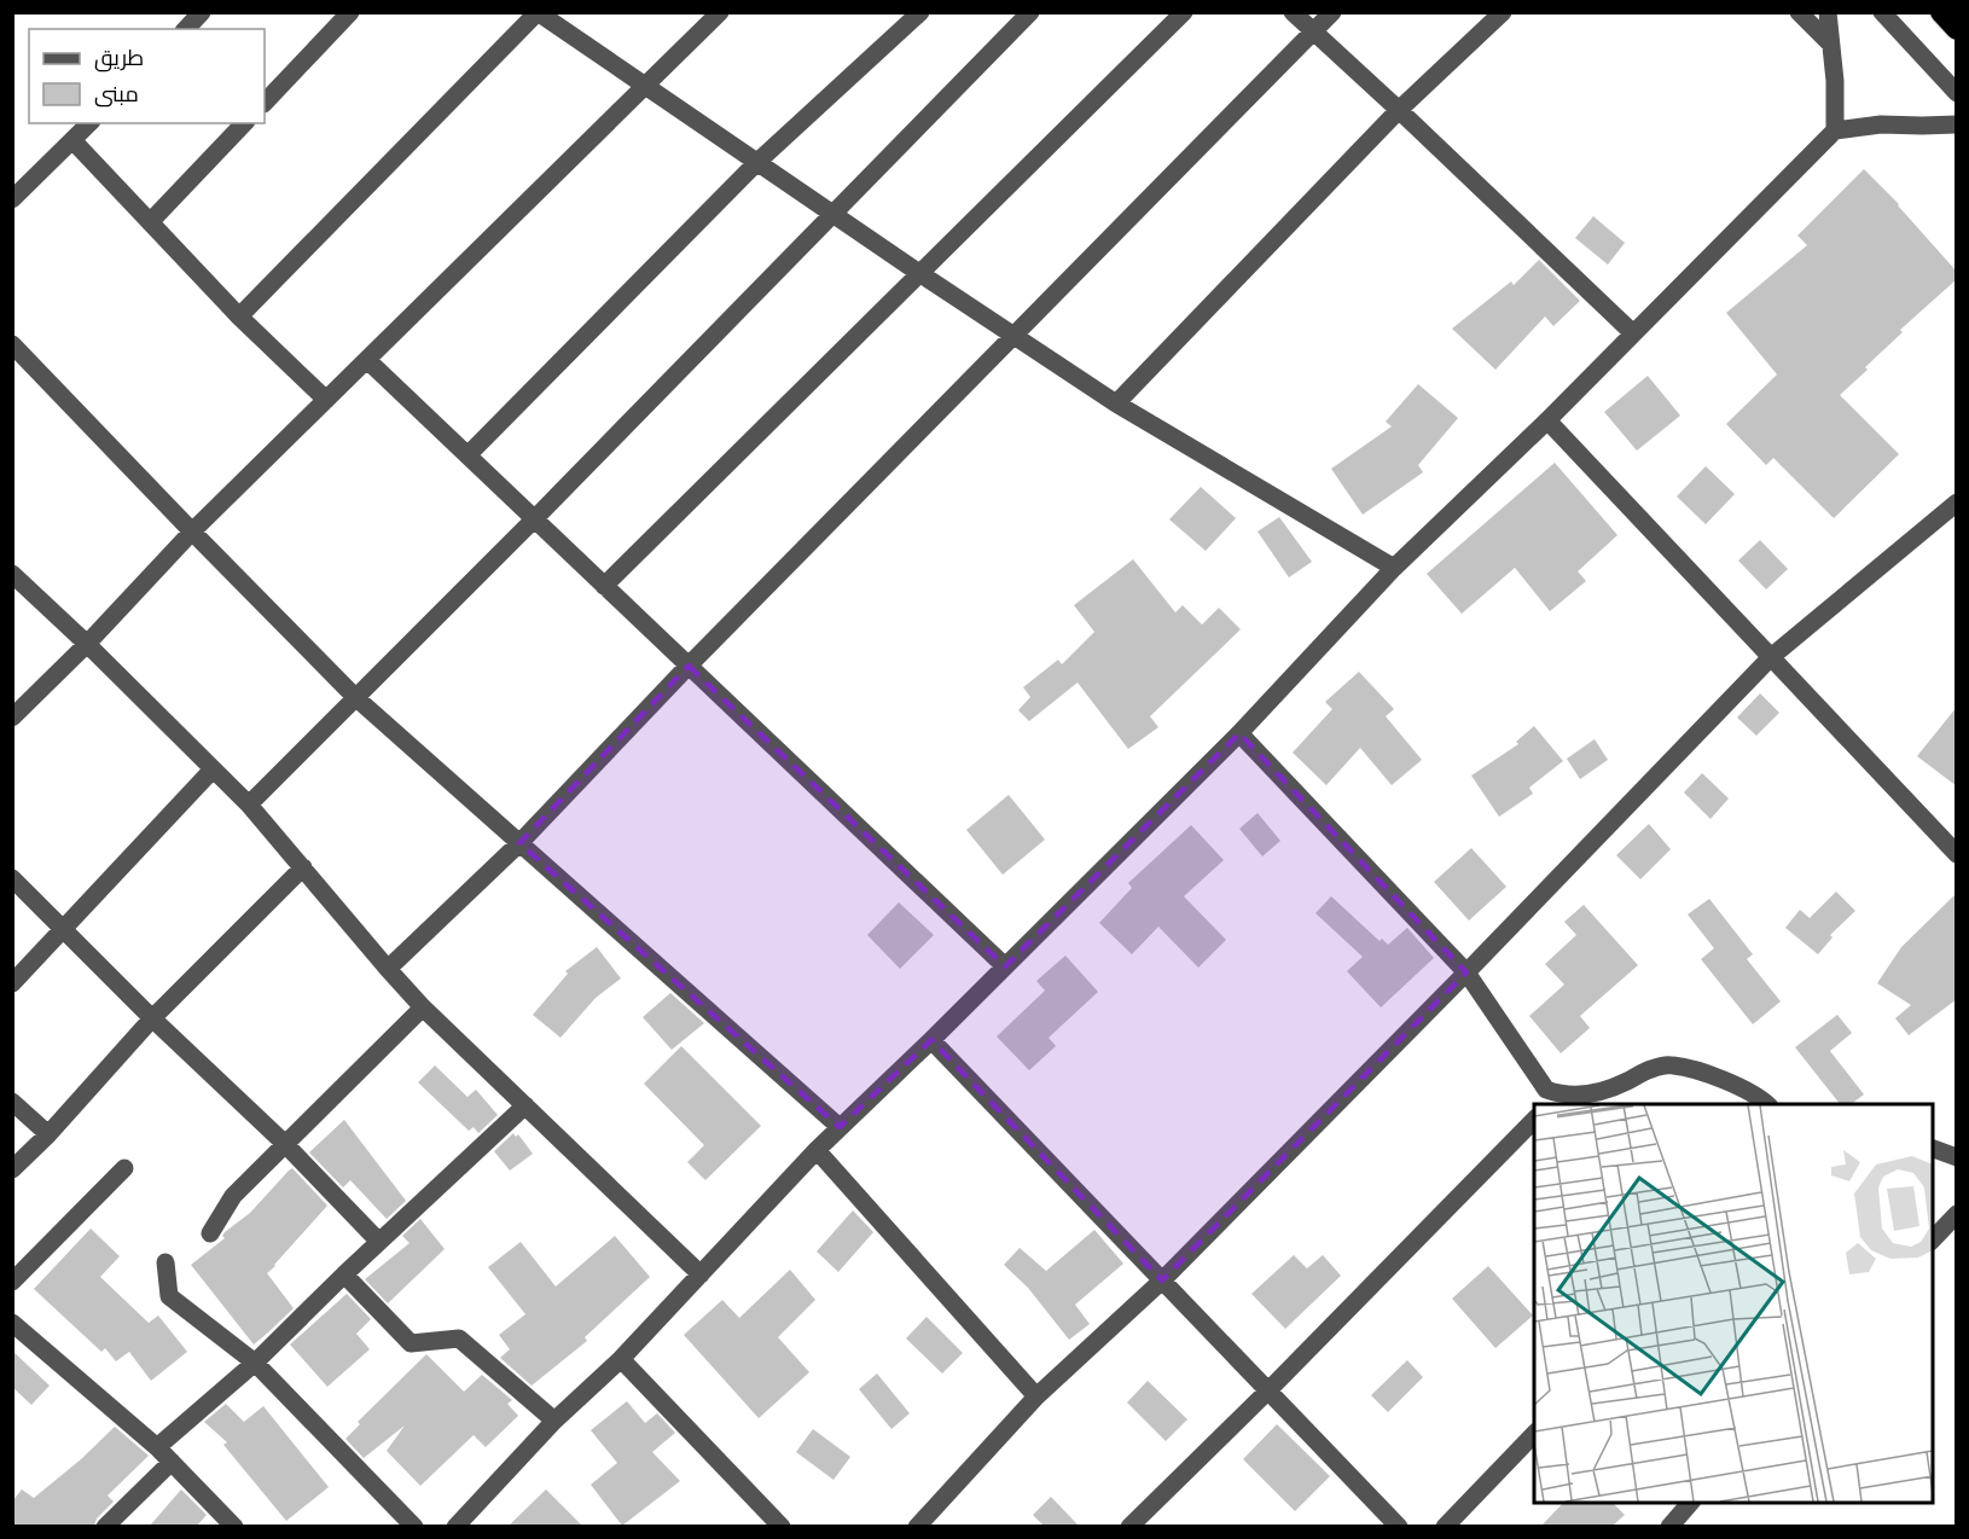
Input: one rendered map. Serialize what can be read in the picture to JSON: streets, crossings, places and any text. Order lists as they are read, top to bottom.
{
  "legend": ["طريق", "مبنى"]
}
